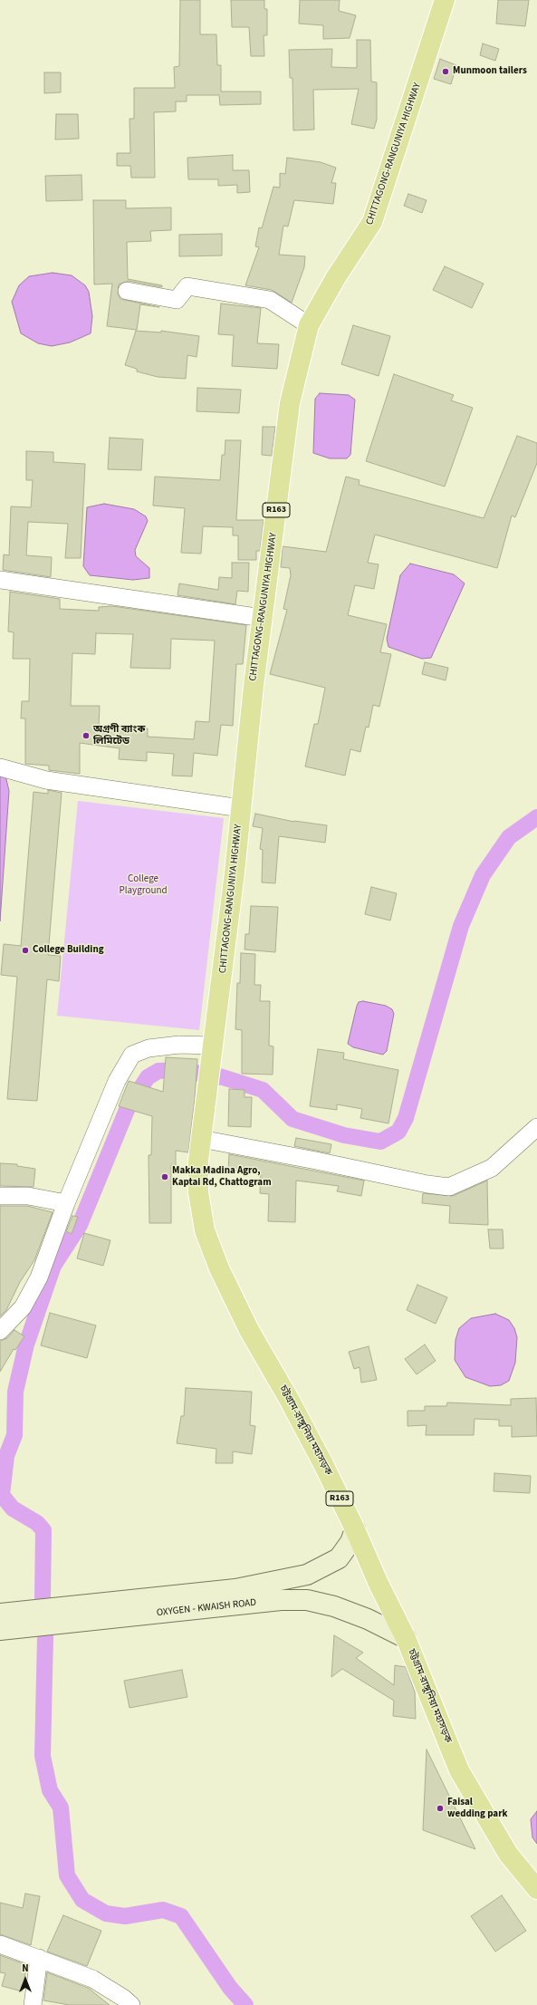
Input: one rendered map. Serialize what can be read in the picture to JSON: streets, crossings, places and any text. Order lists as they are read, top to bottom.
{
  "streets": {
    "main road": [
      "CHITTAGONG-RANGUNIYA HIGHWAY",
      "R163",
      "চট্টগ্রাম-রাঙ্গুনিয়া মহাসড়ক",
      "OXYGEN - KWAISH ROAD"
    ]
  },
  "crossings": [
    ["CHITTAGONG-RANGUNIYA HIGHWAY", "চট্টগ্রাম-রাঙ্গুনিয়া মহাসড়ক"],
    ["চট্টগ্রাম-রাঙ্গুনিয়া মহাসড়ক", "OXYGEN - KWAISH ROAD"]
  ],
  "parks": ["College Playground"],
  "places": [
    "Munmoon tailers",
    "অগ্রণী ব্যাংক লিমিটেড",
    "College Building",
    "Makka Madina Agro, Kaptai Rd, Chattogram",
    "Faisal wedding park"
  ],
  "north": "top"
}
